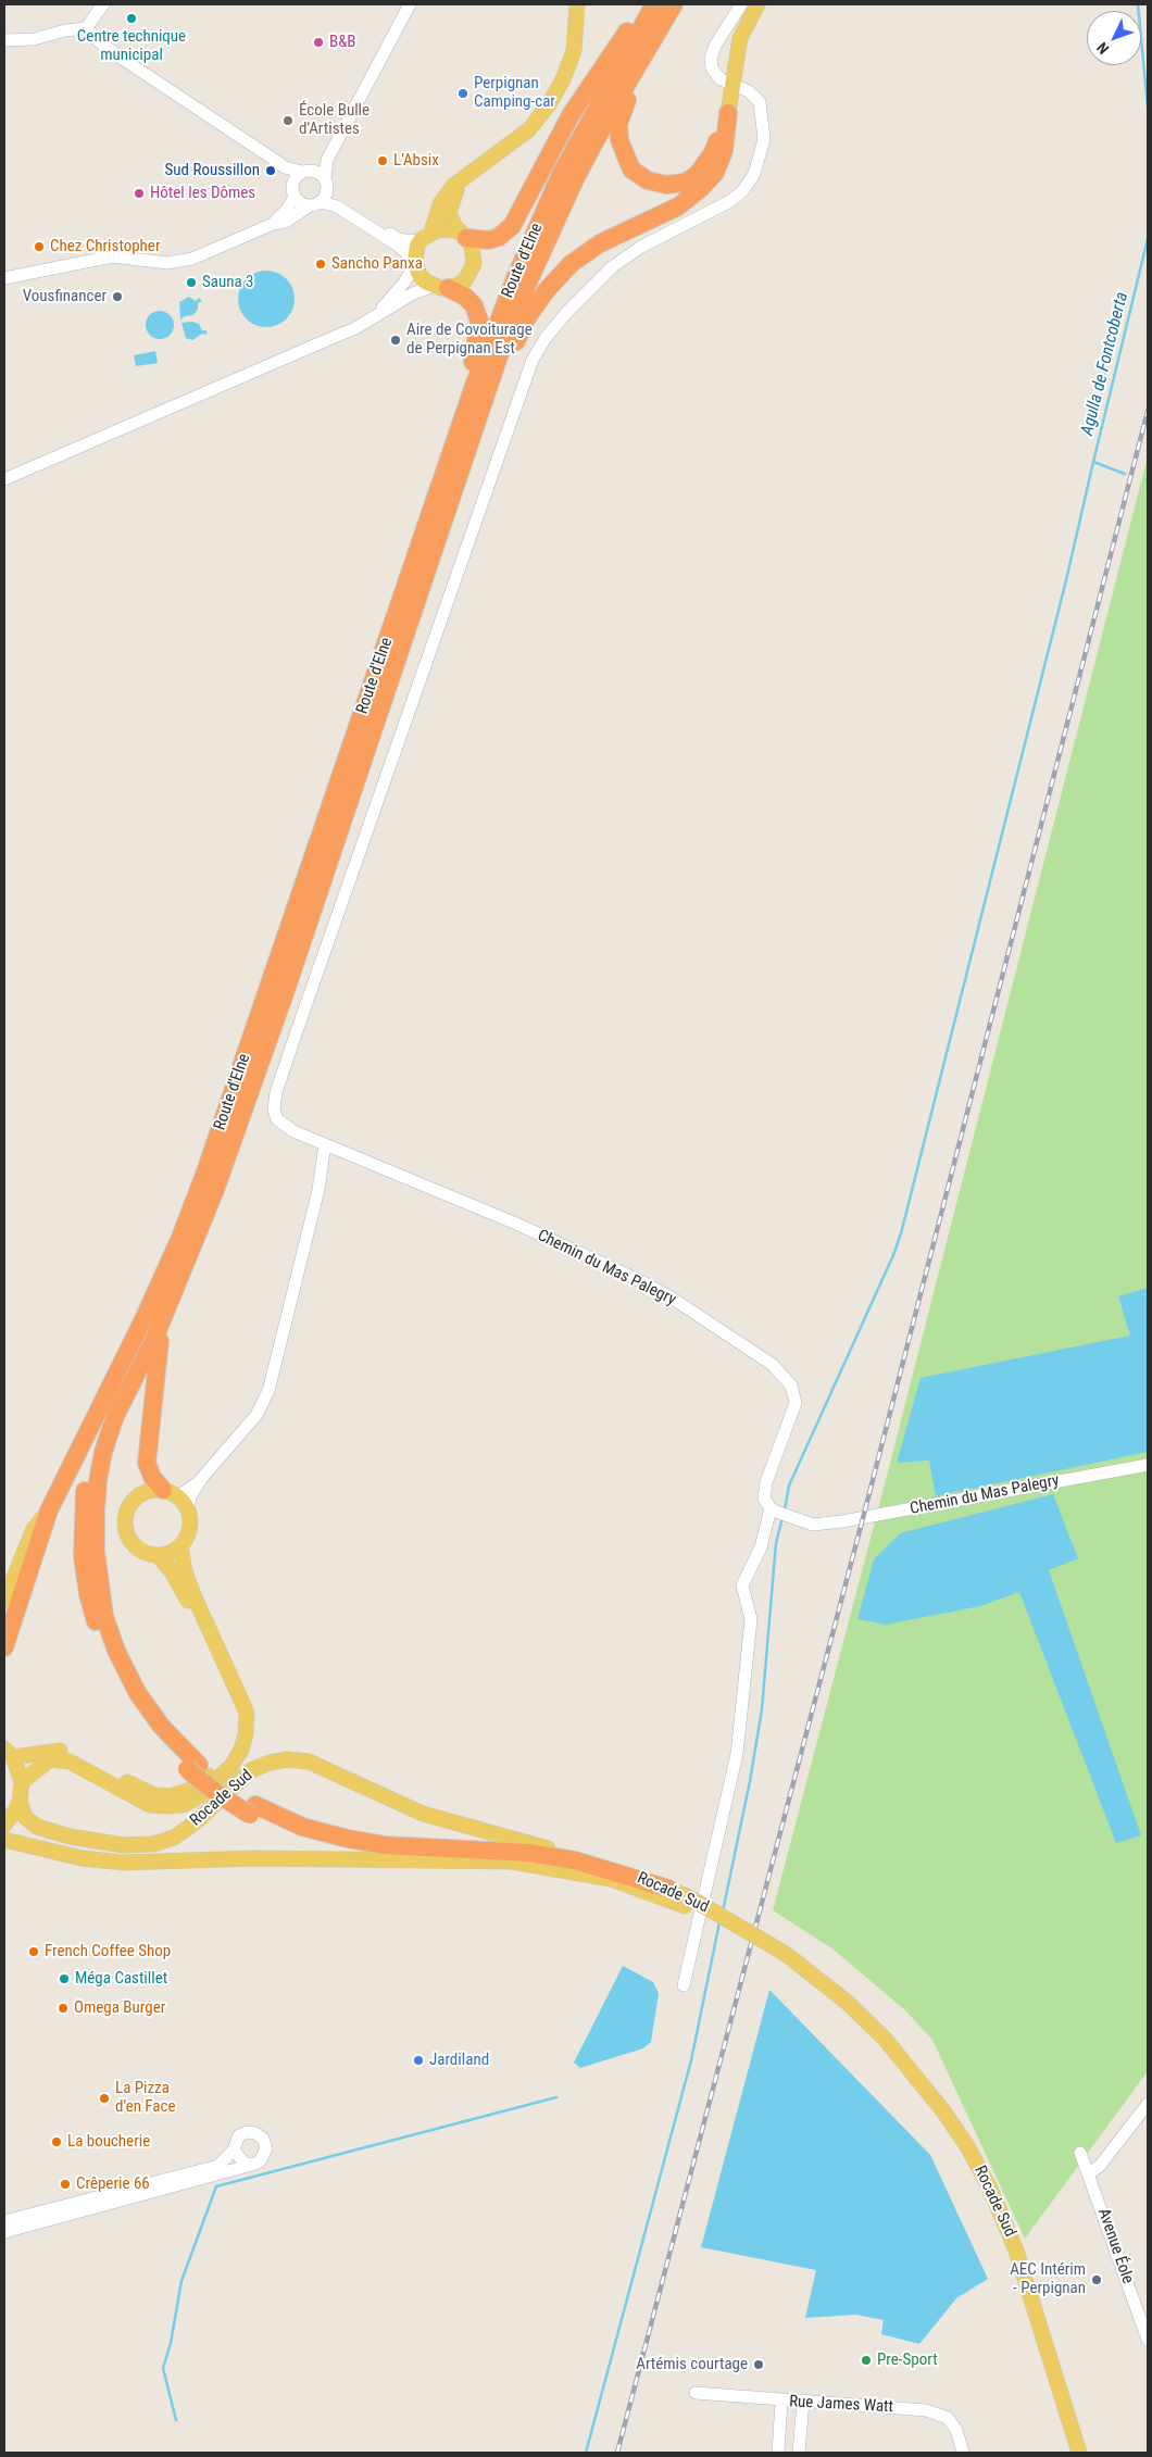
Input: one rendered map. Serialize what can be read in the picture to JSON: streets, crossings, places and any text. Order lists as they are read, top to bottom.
{
  "streets": {
    "highway": ["Route d'Elne"],
    "main road": ["Rocade Sud"],
    "street": ["Chemin du Mas Palegry", "Avenue Éole", "Rue James Watt"]
  },
  "water": ["Agulla de Fontcoberta"],
  "places": [
    "Centre technique municipal",
    "B&B",
    "Perpignan Camping-car",
    "École Bulle d'Artistes",
    "L'Absix",
    "Sud Roussillon",
    "Hôtel les Dômes",
    "Chez Christopher",
    "Sancho Panxa",
    "Sauna 3",
    "Vousfinancer",
    "Aire de Covoiturage de Perpignan Est",
    "French Coffee Shop",
    "Méga Castillet",
    "Omega Burger",
    "Jardiland",
    "La Pizza d'en Face",
    "La boucherie",
    "Crêperie 66",
    "AEC Intérim - Perpignan",
    "Pre-Sport",
    "Artémis courtage"
  ],
  "north": "bottom left"
}
